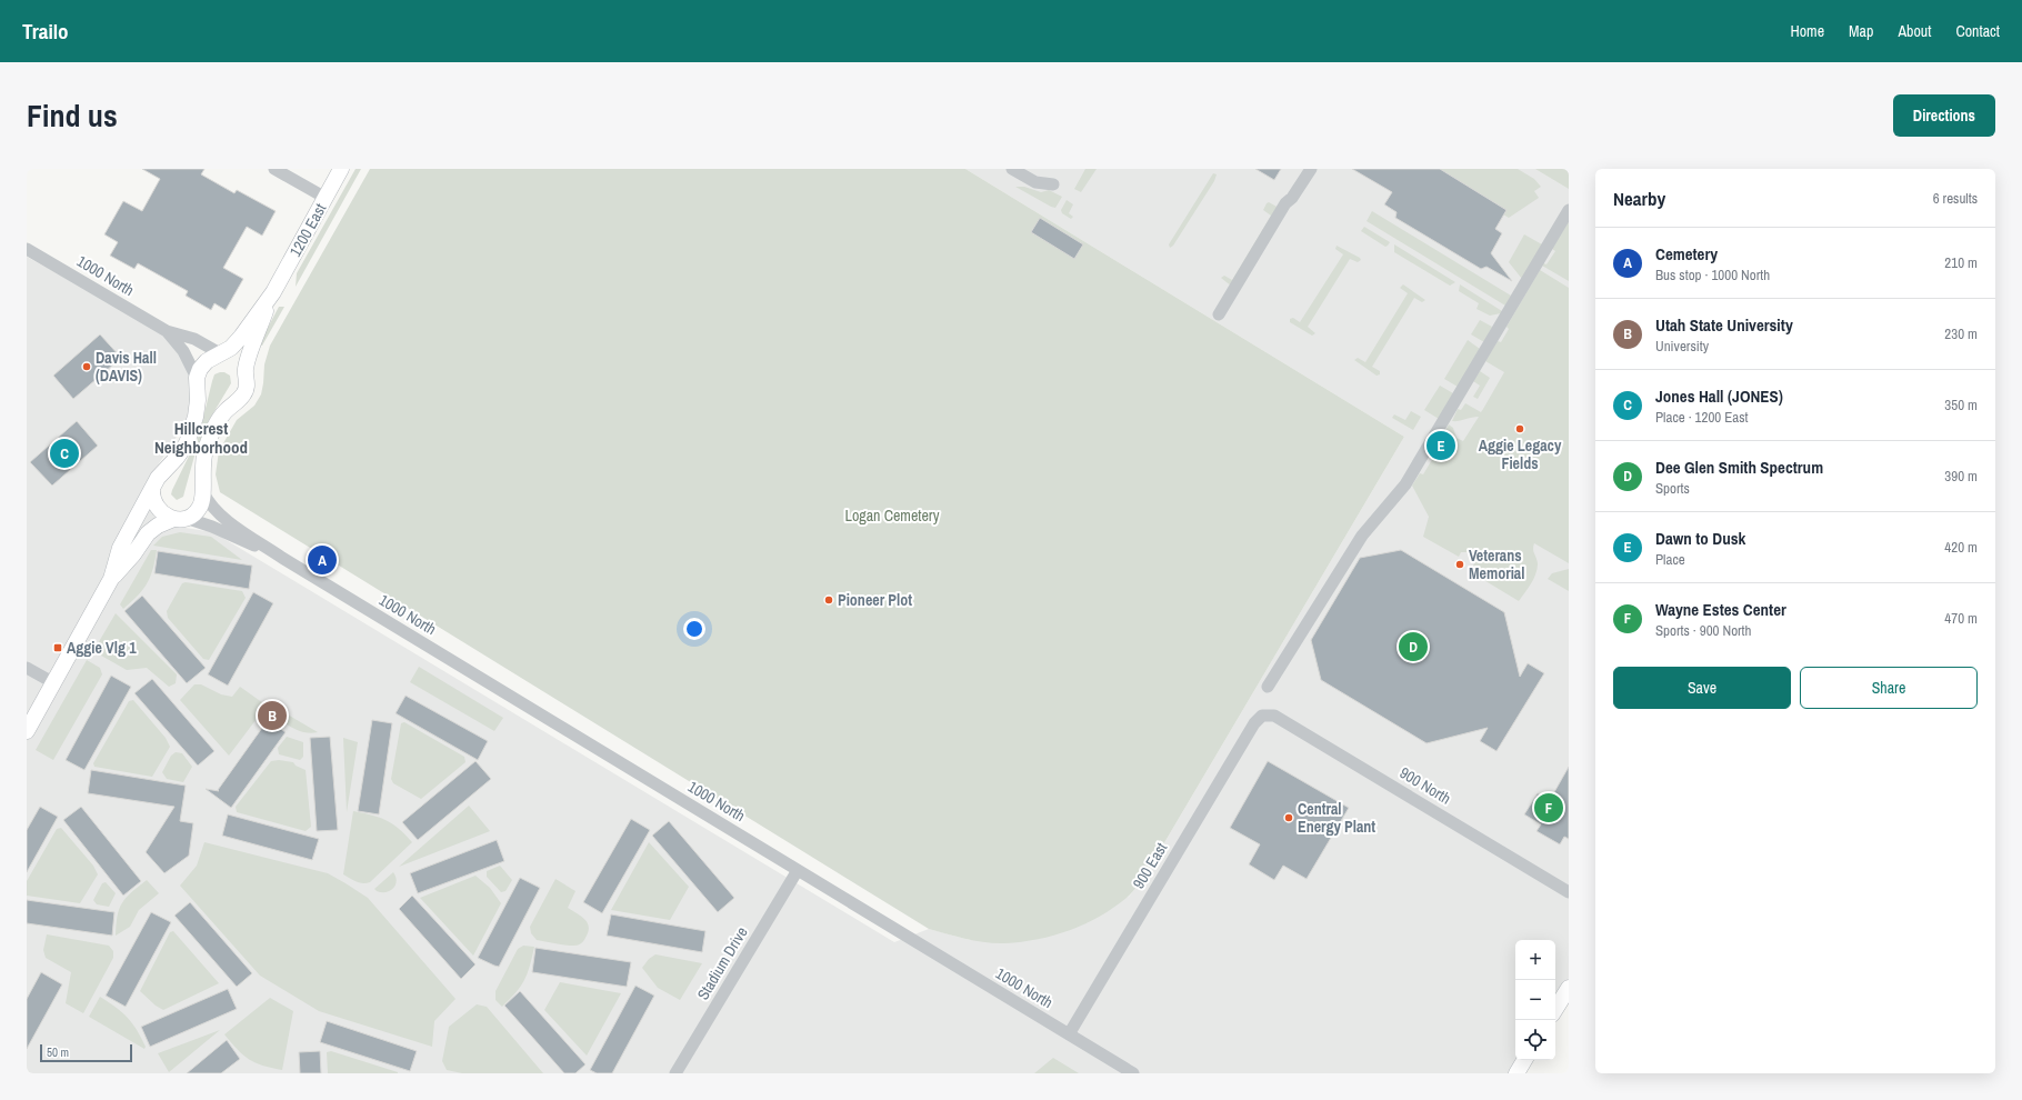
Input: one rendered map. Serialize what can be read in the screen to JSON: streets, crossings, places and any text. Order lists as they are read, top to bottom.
{
  "streets": {
    "main road": ["1200 East"],
    "street": [
      "1000 North",
      "900 North",
      "900 East",
      "Stadium Drive"
    ]
  },
  "crossings": [
    ["1200 East", "1000 North"],
    ["1000 North", "900 East"],
    ["1000 North", "Stadium Drive"],
    ["900 North", "900 East"]
  ],
  "districts": ["Hillcrest Neighborhood"],
  "parks": ["Logan Cemetery"],
  "places": {
    "other": [
      "Davis Hall (DAVIS)",
      "Aggie Legacy Fields",
      "Veterans Memorial",
      "Pioneer Plot",
      "Central Energy Plant"
    ],
    "transit": ["Aggie Vlg 1"]
  },
  "scale_bar": "50 m",
  "page": {
    "header": "Trailo",
    "nav": [
      "Home",
      "Map",
      "About",
      "Contact"
    ],
    "title": "Find us",
    "buttons": [
      "Directions",
      ["Save", "Share"]
    ],
    "heading": ["Nearby", "6 results"],
    "list": [
      {
        "mark": "A",
        "name": "Cemetery",
        "note": "Bus stop · 1000 North",
        "value": "210 m"
      },
      {
        "mark": "B",
        "name": "Utah State University",
        "note": "University",
        "value": "230 m"
      },
      {
        "mark": "C",
        "name": "Jones Hall (JONES)",
        "note": "Place · 1200 East",
        "value": "350 m"
      },
      {
        "mark": "D",
        "name": "Dee Glen Smith Spectrum",
        "note": "Sports",
        "value": "390 m"
      },
      {
        "mark": "E",
        "name": "Dawn to Dusk",
        "note": "Place",
        "value": "420 m"
      },
      {
        "mark": "F",
        "name": "Wayne Estes Center",
        "note": "Sports · 900 North",
        "value": "470 m"
      }
    ],
    "pins": [
      "E",
      "C",
      "A",
      "D",
      "B",
      "F"
    ],
    "map_buttons": ["+", "−"],
    "scale": "50 m"
  }
}
